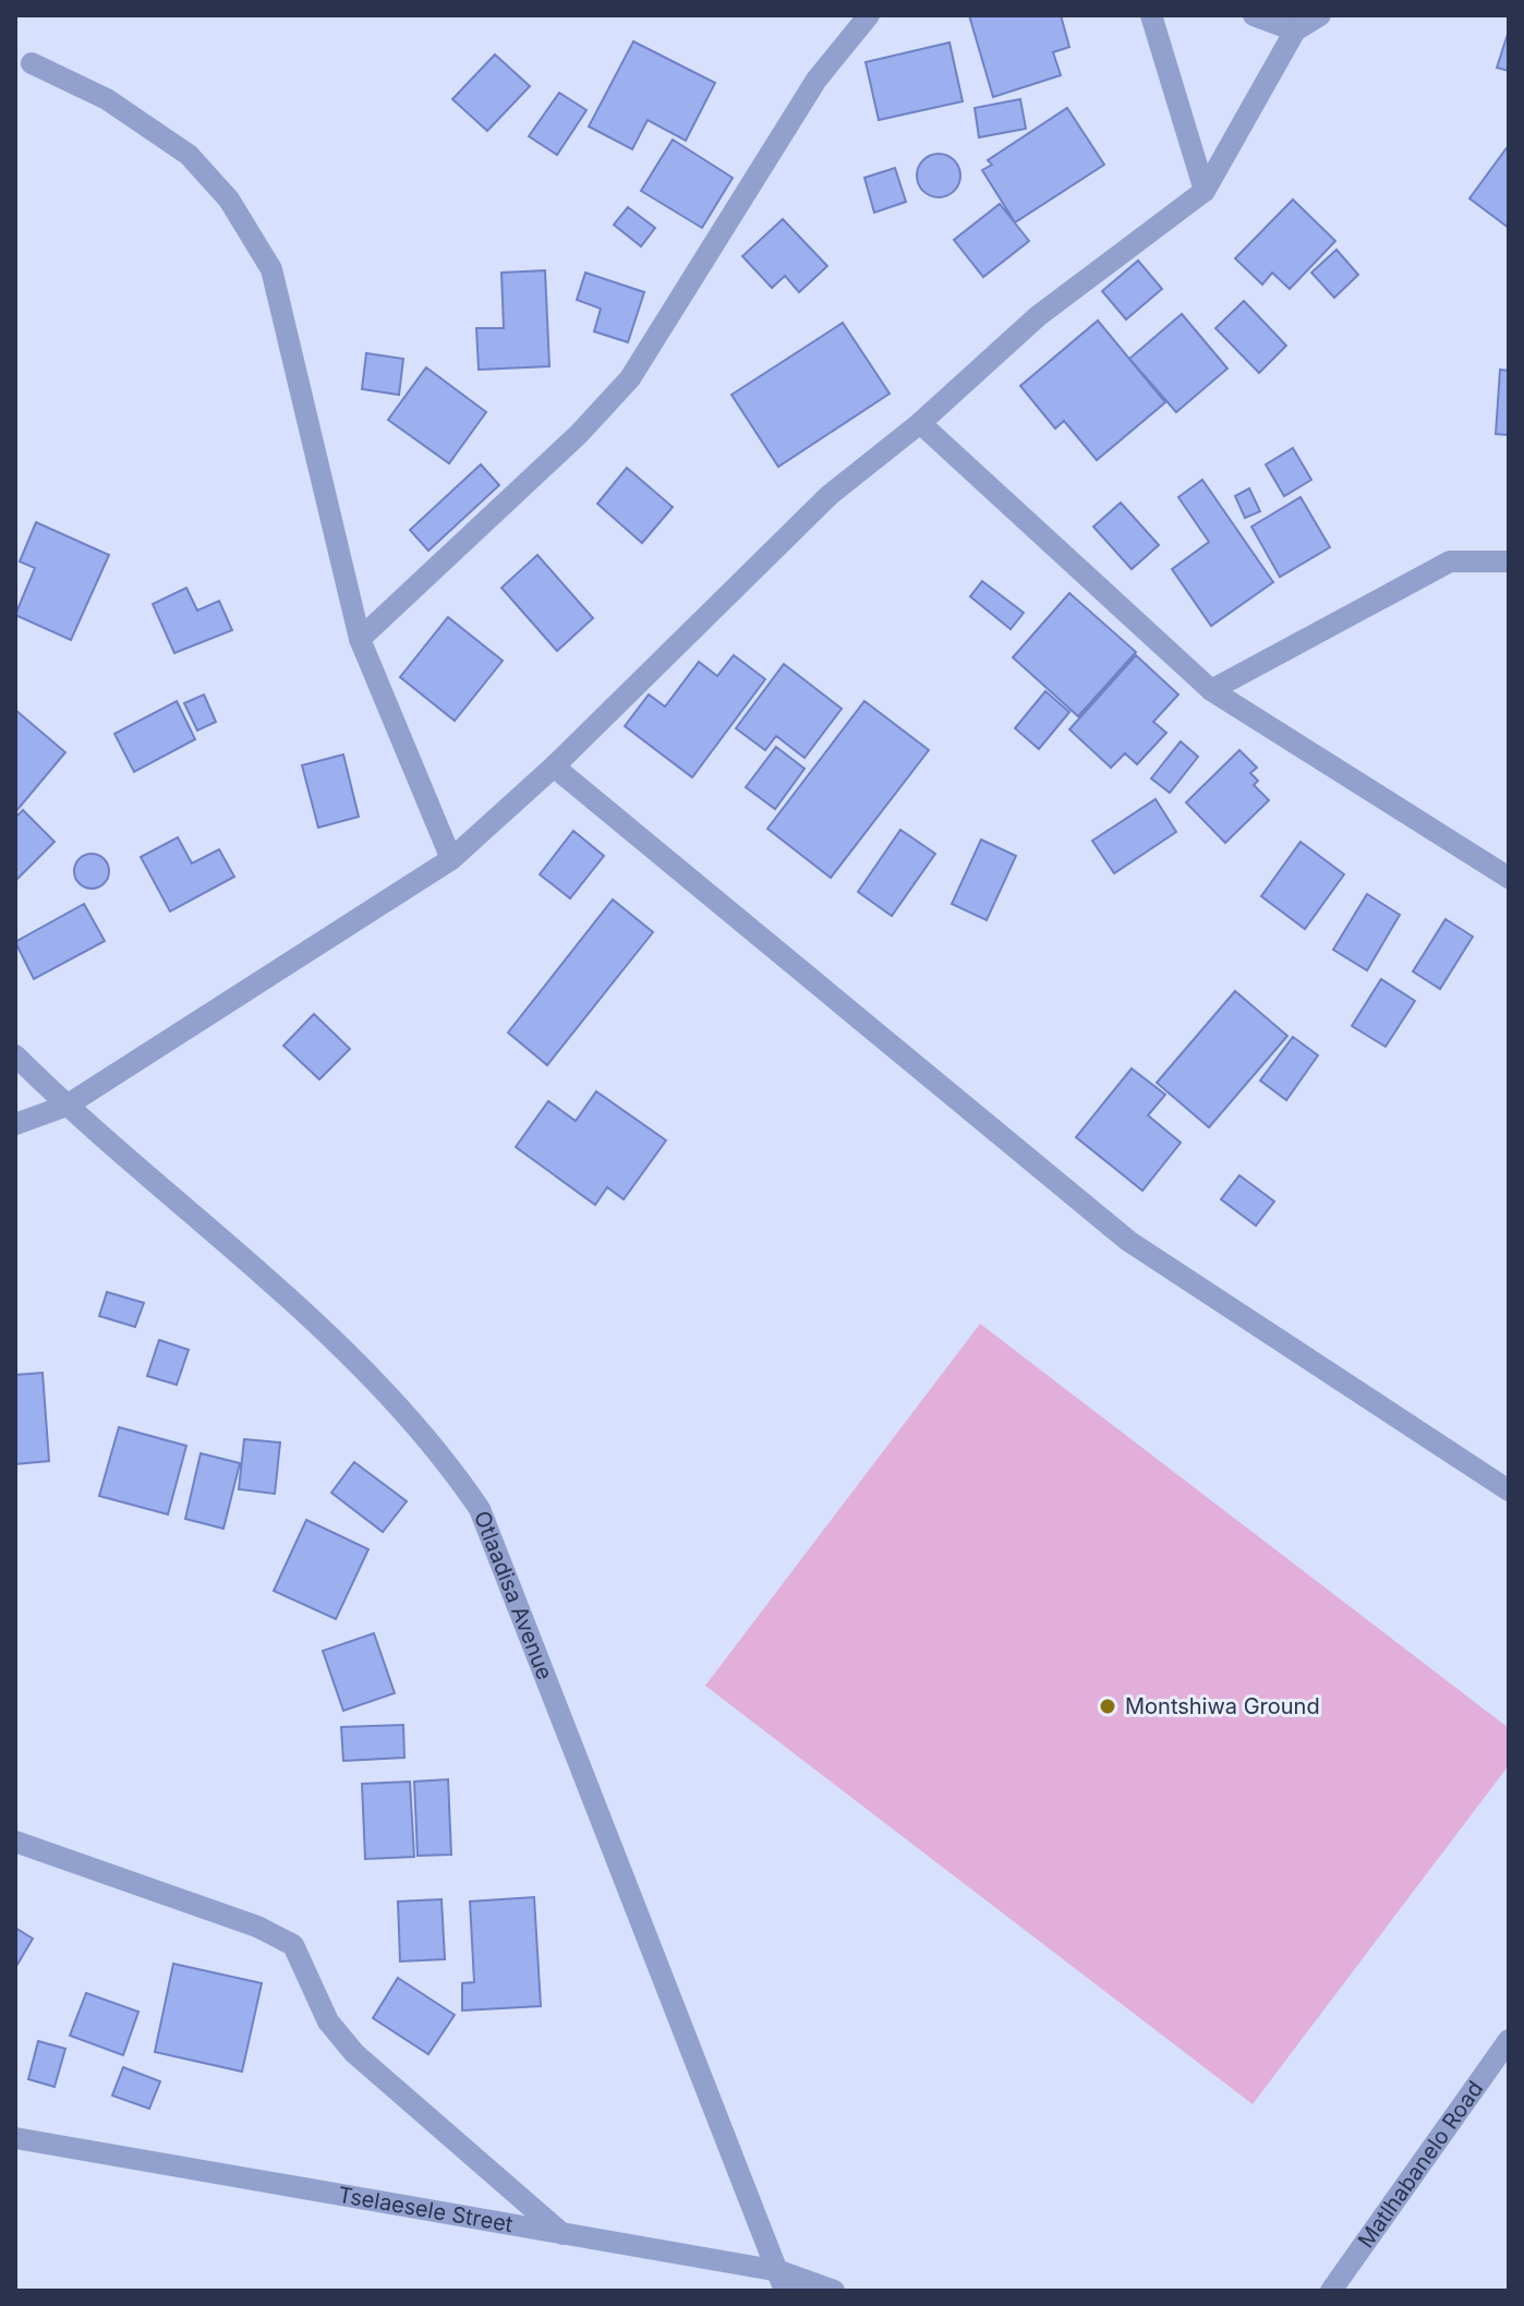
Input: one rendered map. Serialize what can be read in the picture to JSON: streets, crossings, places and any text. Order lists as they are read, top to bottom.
{
  "streets": {
    "street": ["Otlaadisa Avenue", "Matlhabanelo Road", "Tselaesele Street"]
  },
  "crossings": [
    ["Otlaadisa Avenue", "Tselaesele Street"]
  ],
  "places": ["Montshiwa Ground"]
}
